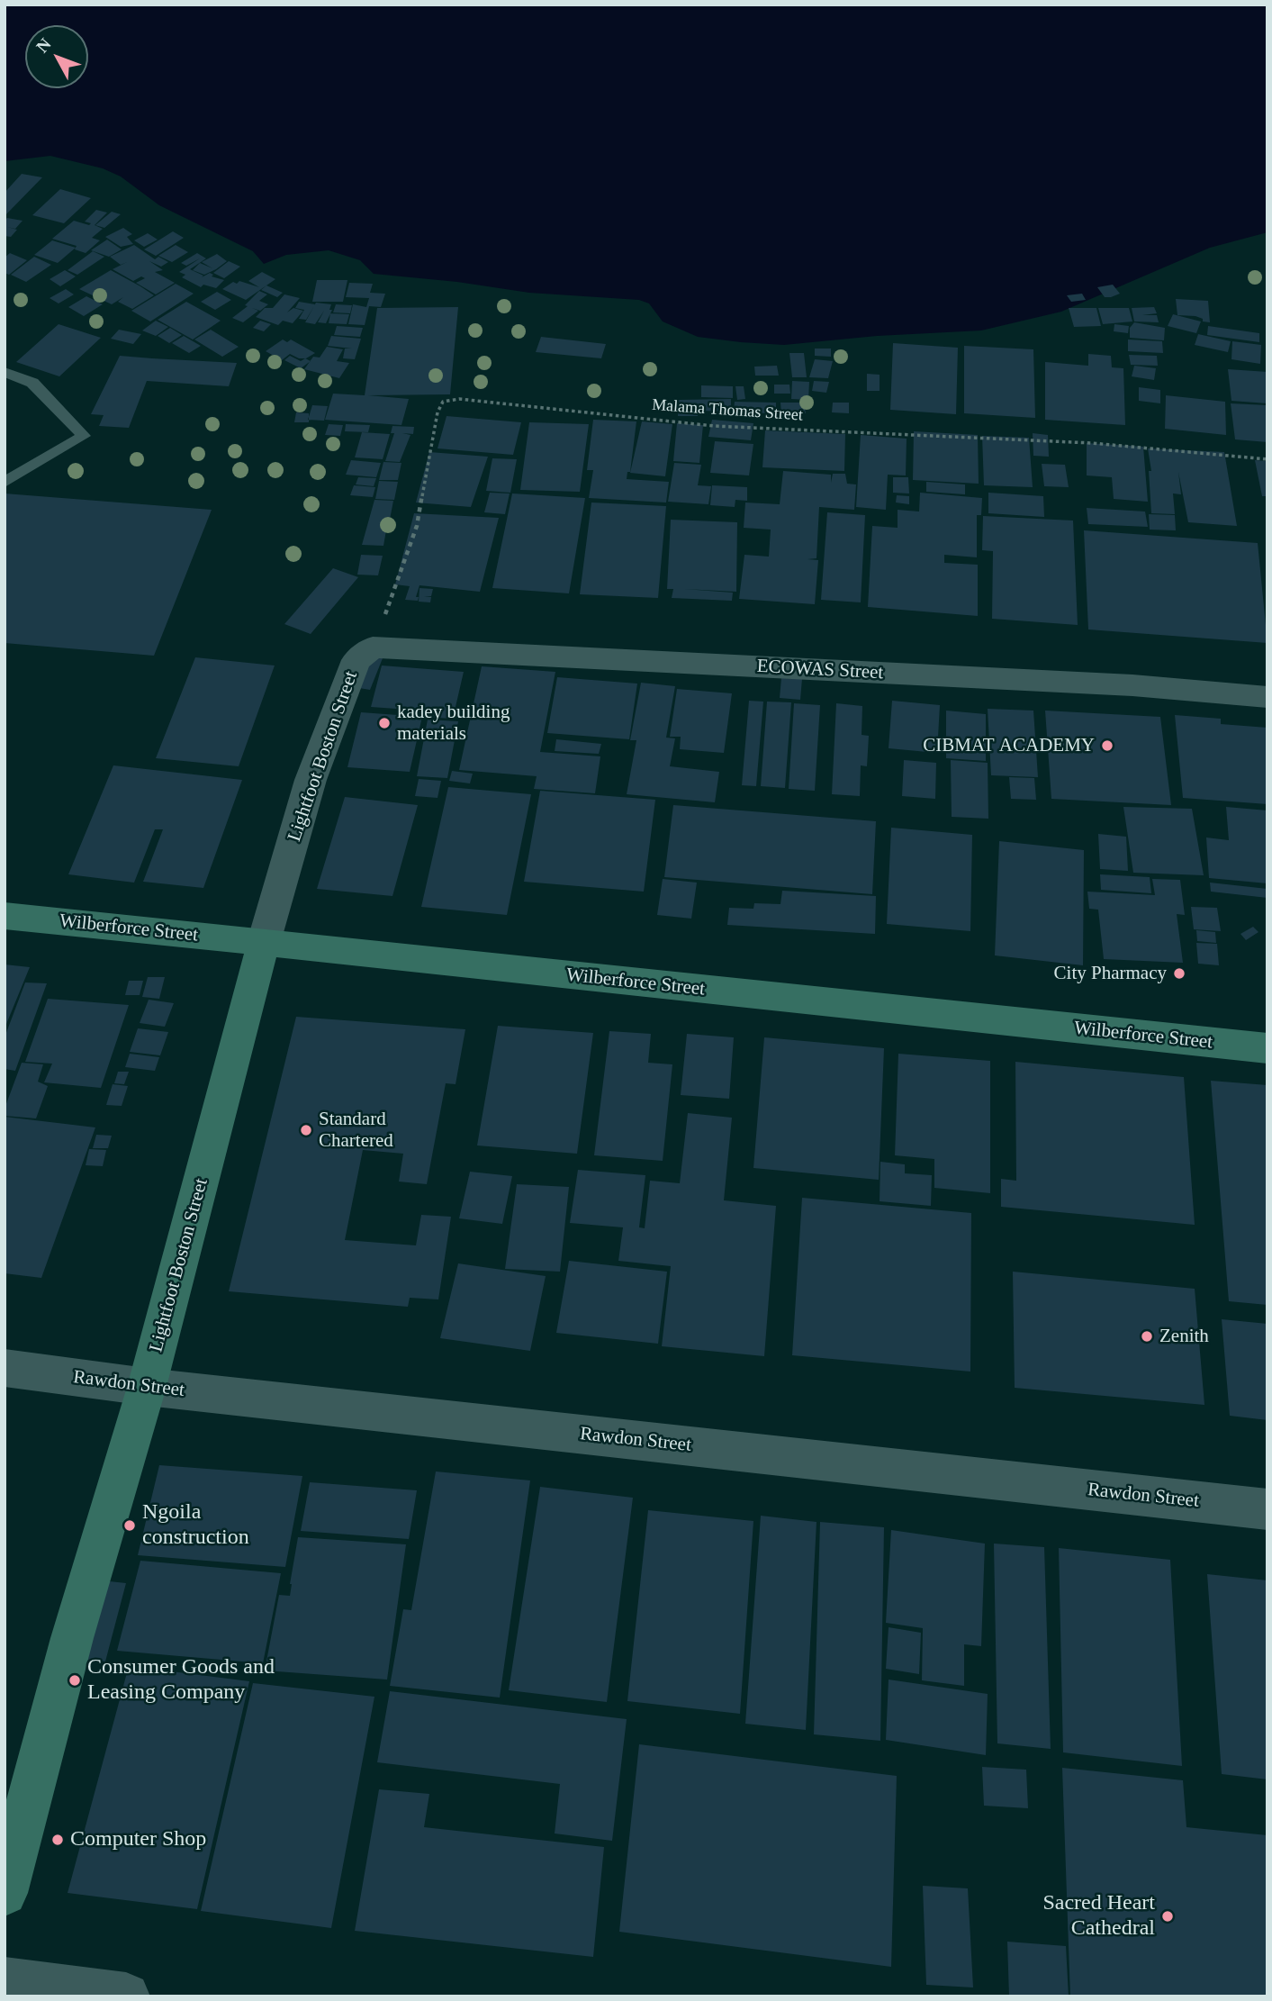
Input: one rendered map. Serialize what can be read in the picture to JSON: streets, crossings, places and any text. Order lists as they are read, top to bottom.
{
  "streets": {
    "main road": ["Lightfoot Boston Street", "Wilberforce Street"],
    "street": ["ECOWAS Street", "Rawdon Street"],
    "path": ["Malama Thomas Street"]
  },
  "crossings": [
    ["Malama Thomas Street", "ECOWAS Street"],
    ["Malama Thomas Street", "Lightfoot Boston Street"],
    ["ECOWAS Street", "Lightfoot Boston Street"],
    ["Lightfoot Boston Street", "Wilberforce Street"],
    ["Lightfoot Boston Street", "Rawdon Street"]
  ],
  "places": [
    "kadey building materials",
    "CIBMAT ACADEMY",
    "City Pharmacy",
    "Standard Chartered",
    "Zenith",
    "Ngoila construction",
    "Consumer Goods and Leasing Company",
    "Computer Shop",
    "Sacred Heart Cathedral"
  ],
  "north": "top left"
}
